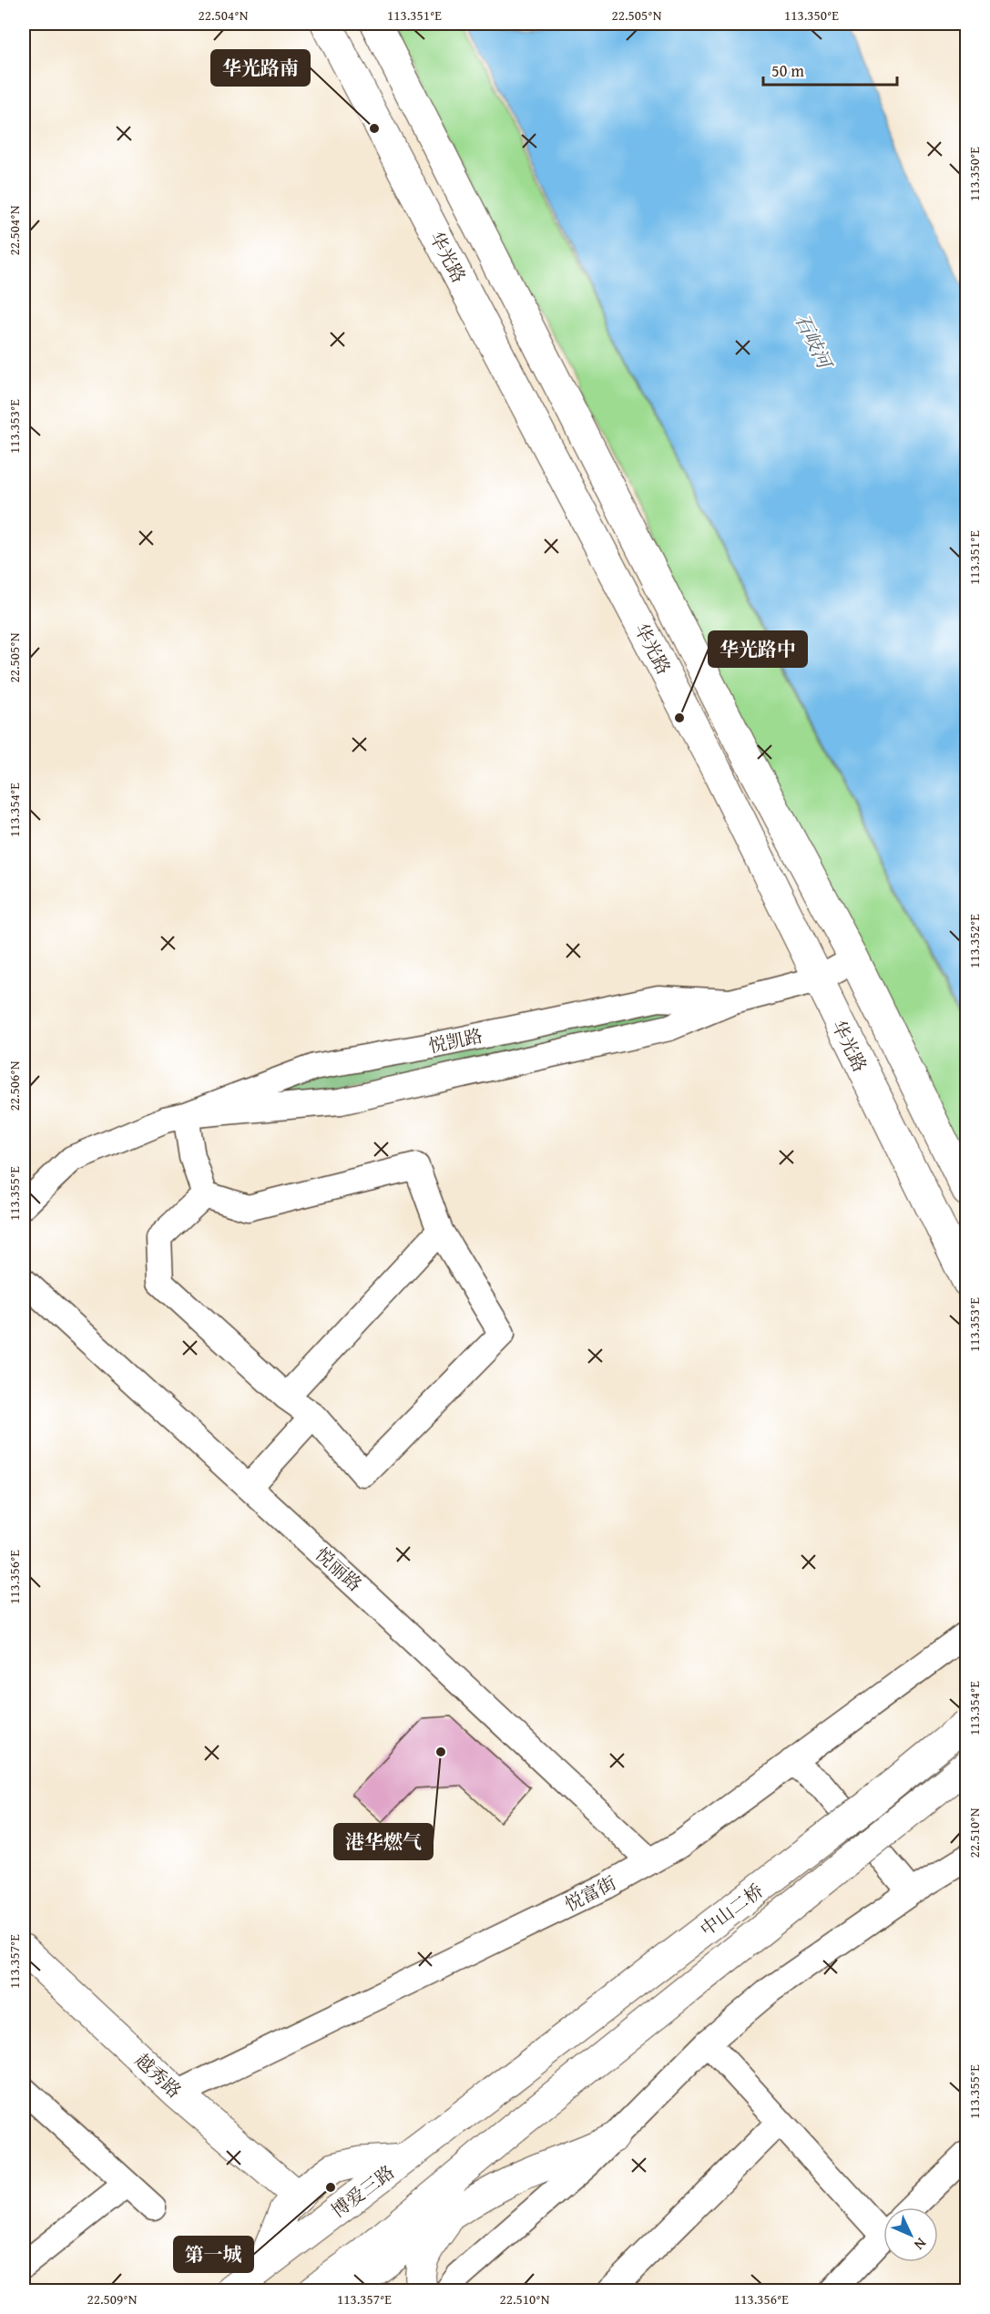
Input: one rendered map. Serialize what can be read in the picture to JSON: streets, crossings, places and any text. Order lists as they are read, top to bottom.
{
  "streets": {
    "main road": [
      "华光路",
      "中山二桥",
      "越秀路",
      "博爱三路"
    ],
    "street": ["悦凯路", "悦丽路", "悦富街"]
  },
  "crossings": [
    ["华光路", "悦凯路"],
    ["悦丽路", "悦富街"],
    ["悦富街", "越秀路"],
    ["中山二桥", "博爱三路"]
  ],
  "water": ["石岐河"],
  "places": [
    "华光路南",
    "华光路中",
    "港华燃气",
    "第一城"
  ],
  "scale_bar": "50 m",
  "north": "bottom right",
  "coordinates": [
    "22.504°N",
    "113.351°E",
    "22.505°N",
    "113.350°E",
    "113.353°E",
    "113.354°E",
    "113.352°E",
    "22.506°N",
    "113.355°E",
    "113.356°E",
    "22.510°N",
    "113.357°E",
    "22.509°N"
  ]
}
